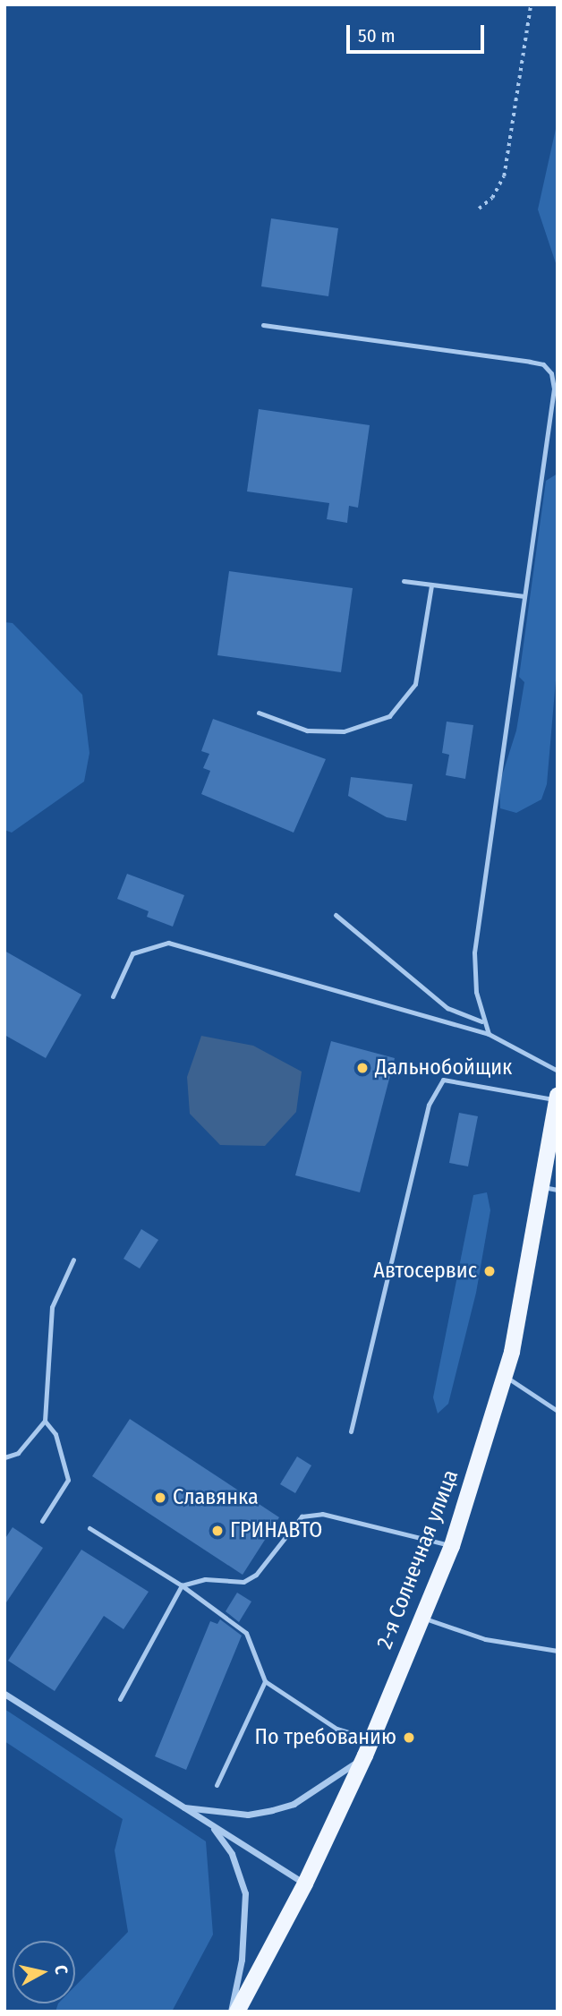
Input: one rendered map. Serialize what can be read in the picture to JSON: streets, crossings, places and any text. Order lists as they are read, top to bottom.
{
  "streets": {
    "main road": ["2-я Солнечная улица"]
  },
  "places": [
    "Дальнобойщик",
    "Автосервис",
    "Славянка",
    "ГРИНАВТО",
    "По требованию"
  ],
  "scale_bar": "50 m",
  "north": "right"
}
